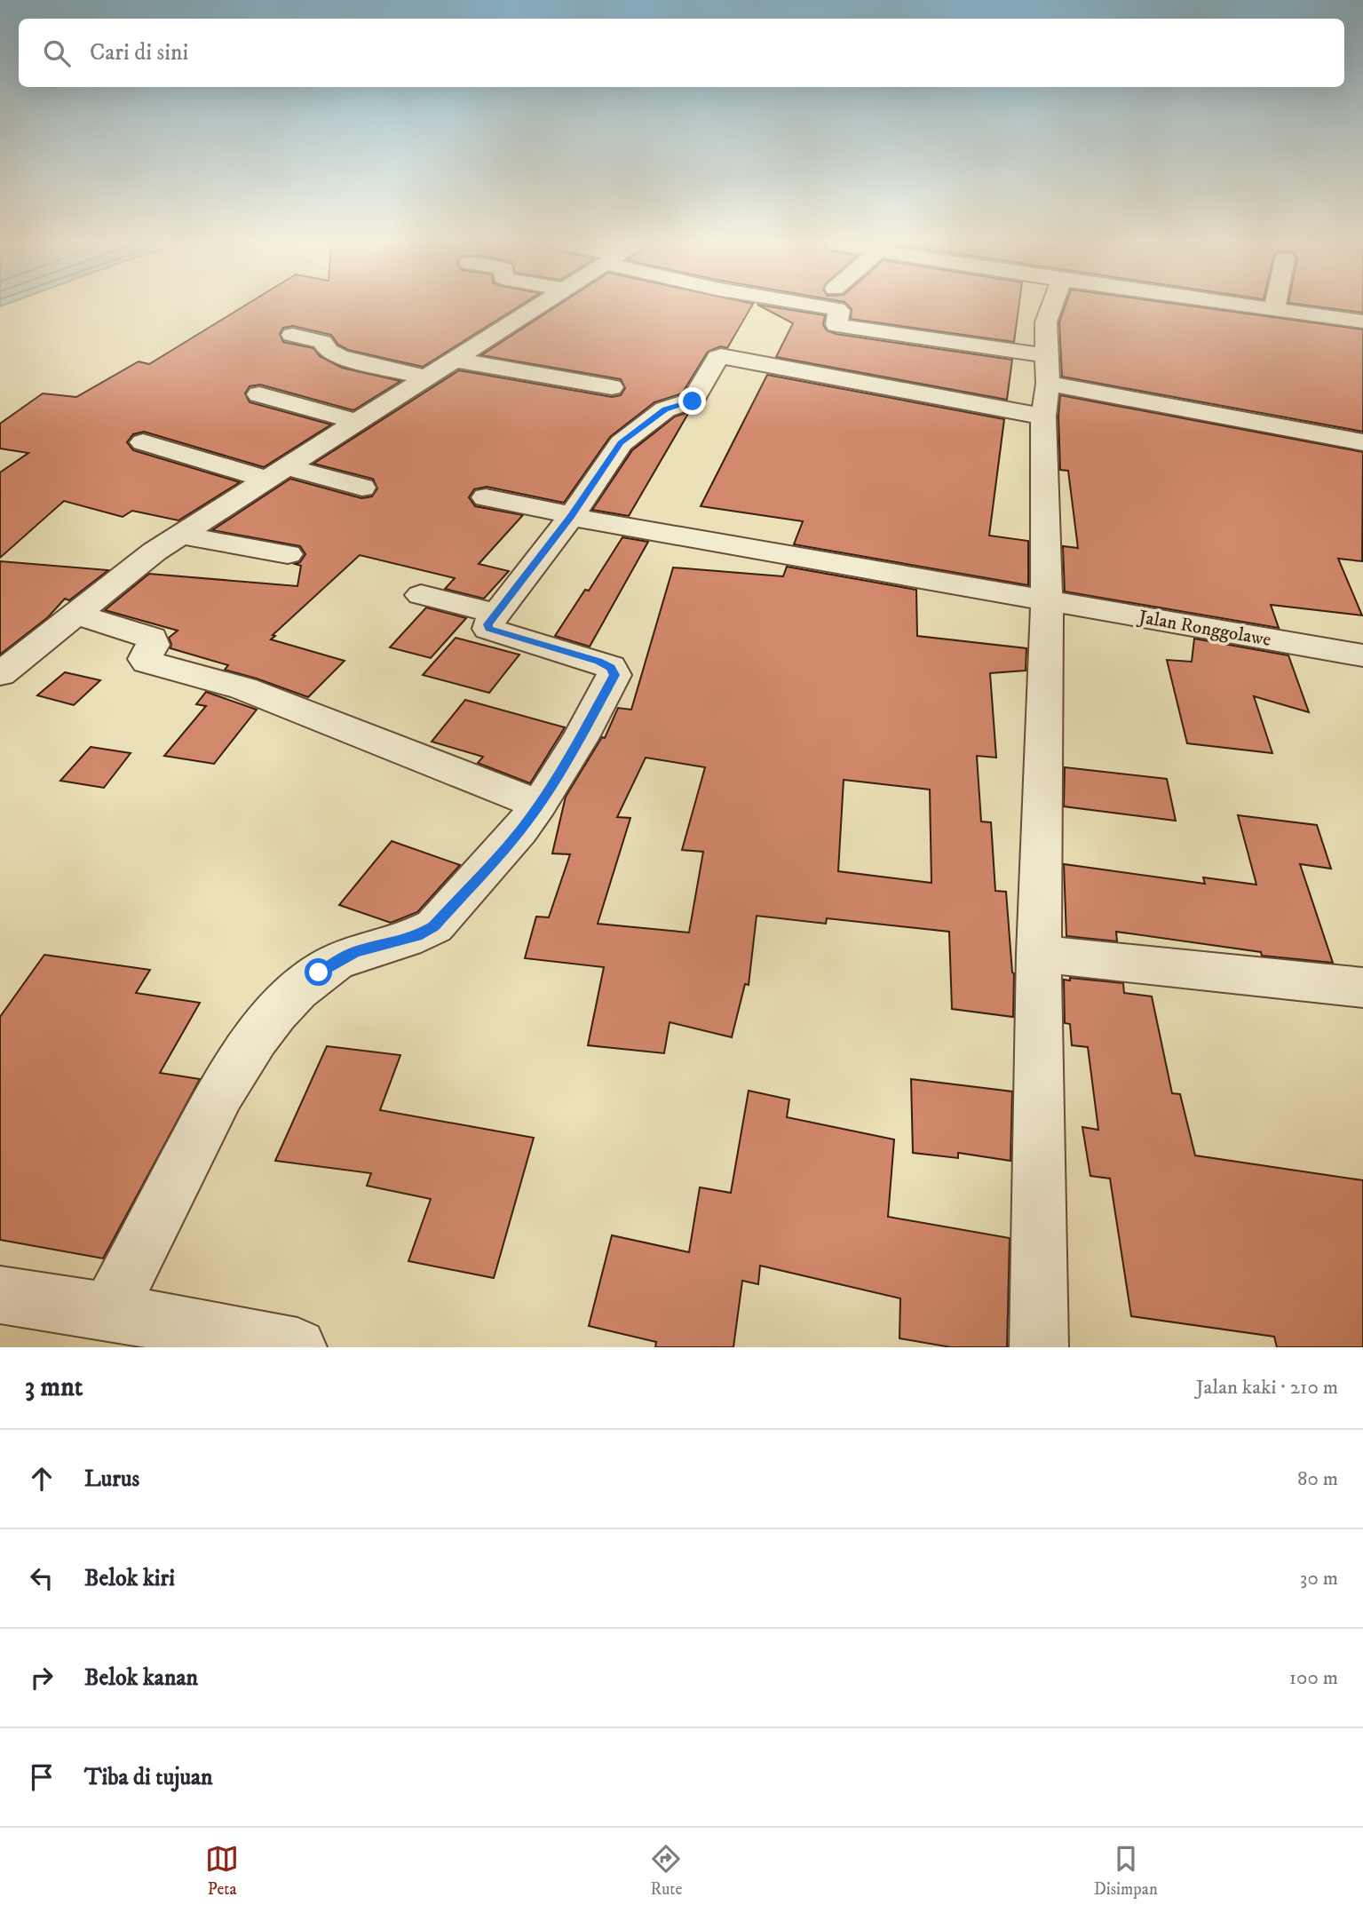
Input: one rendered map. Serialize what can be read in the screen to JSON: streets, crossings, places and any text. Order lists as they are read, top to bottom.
{
  "streets": {
    "street": ["Jalan Ronggolawe"]
  },
  "page": {
    "search": "Cari di sini",
    "heading": ["3 mnt", "Jalan kaki · 210 m"],
    "list": [
      ["Lurus", "80 m"],
      ["Belok kiri", "30 m"],
      ["Belok kanan", "100 m"],
      "Tiba di tujuan"
    ],
    "nav": ["Peta", "Rute", "Disimpan"]
  }
}
